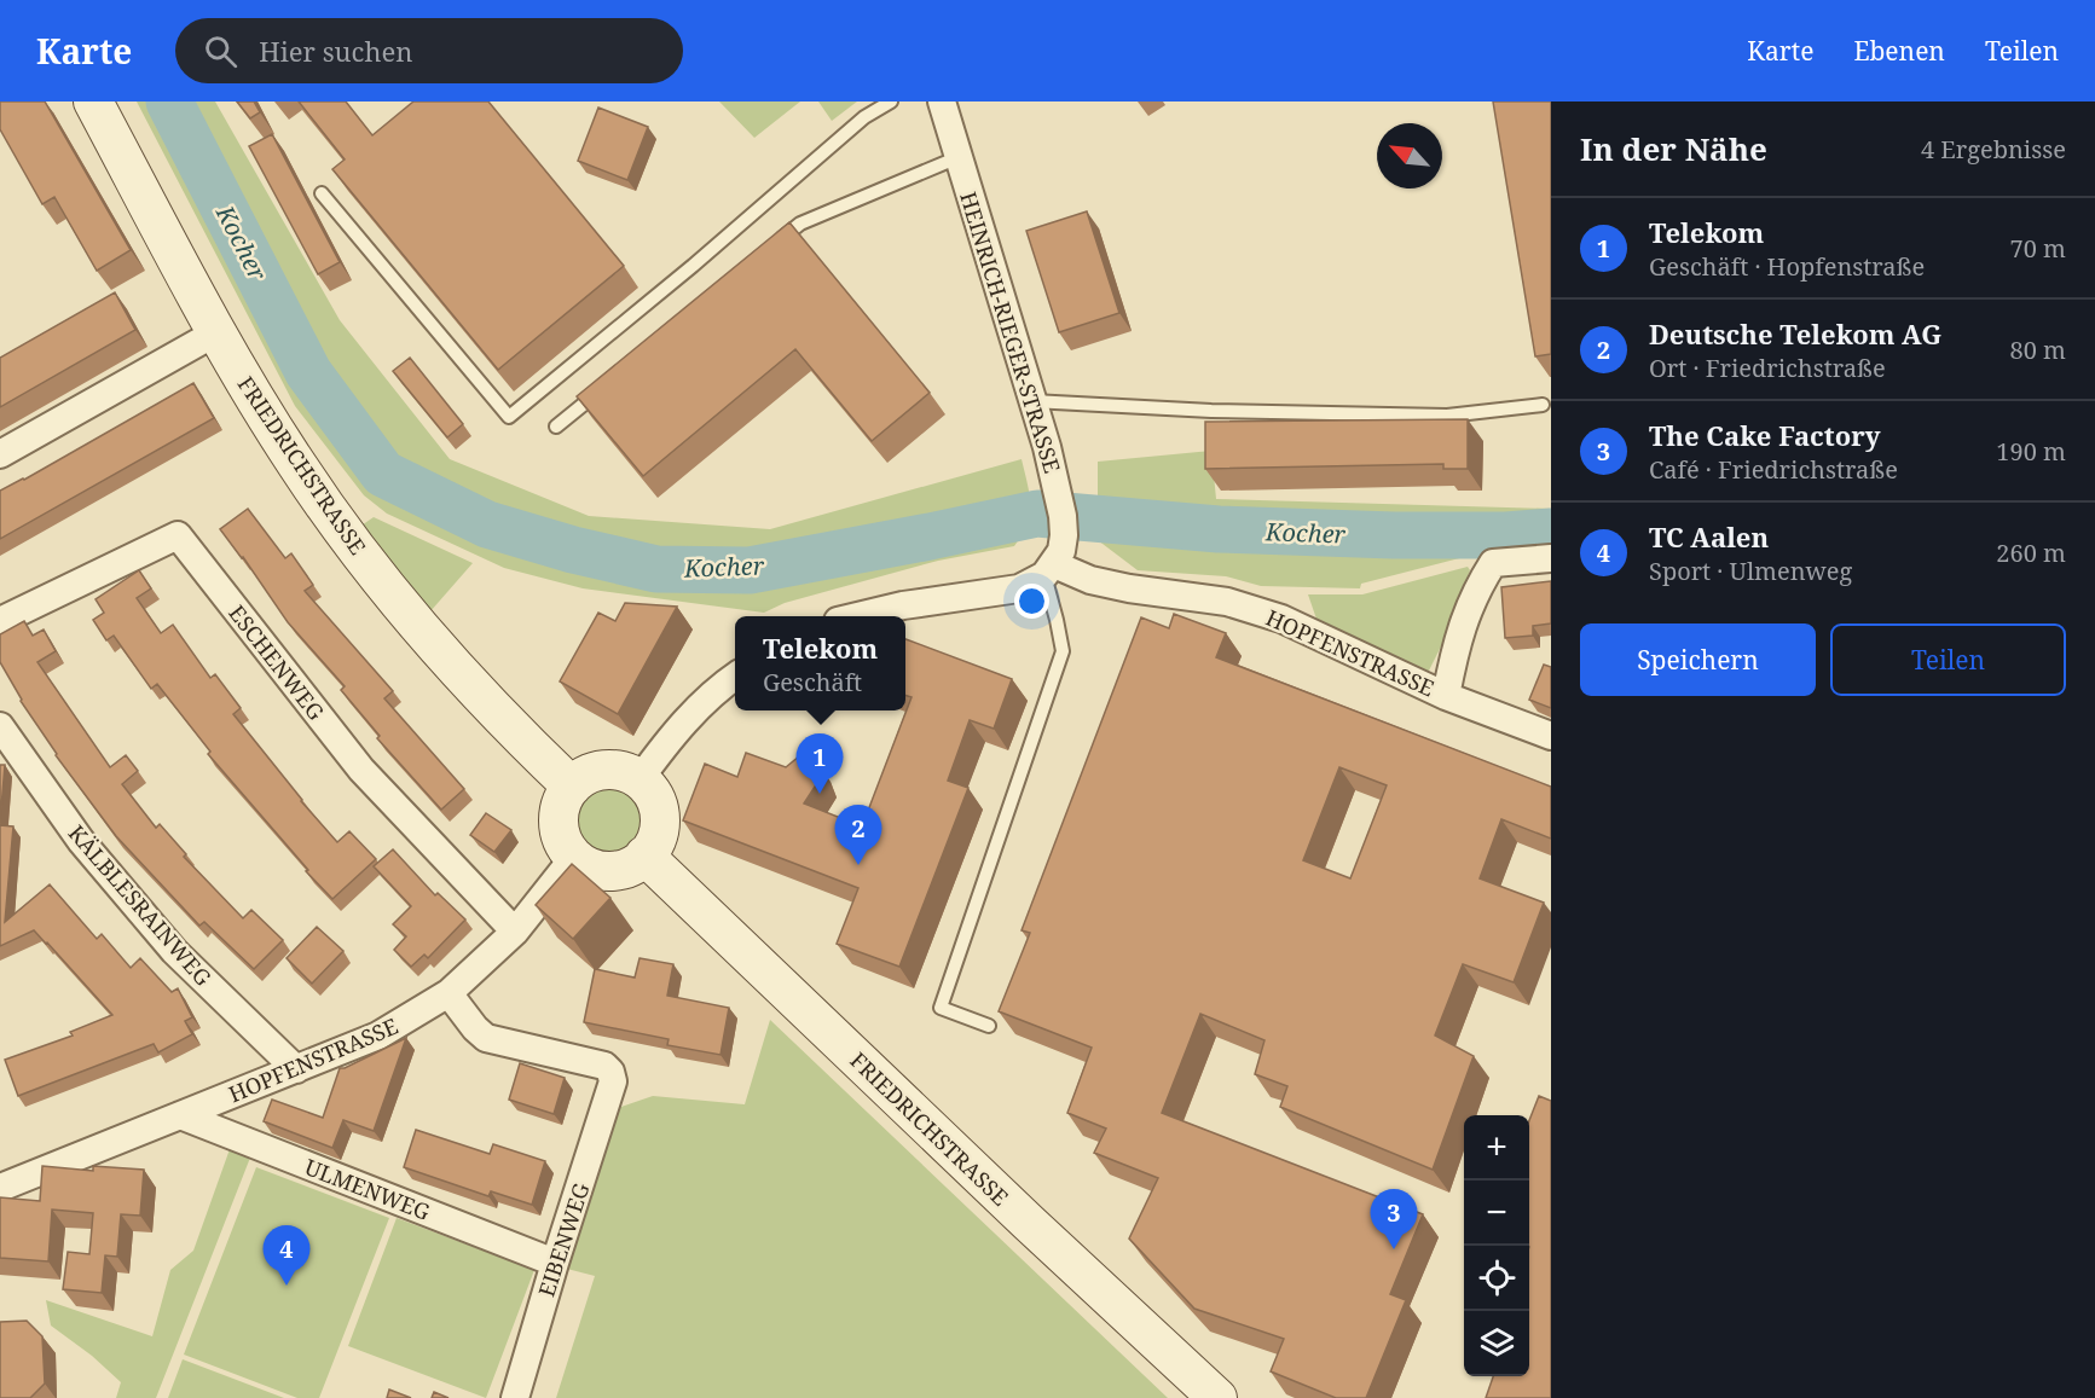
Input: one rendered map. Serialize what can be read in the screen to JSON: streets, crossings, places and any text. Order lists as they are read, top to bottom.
{
  "streets": {
    "main road": ["FRIEDRICHSTRASSE"],
    "street": [
      "HEINRICH-RIEGER-STRASSE",
      "HOPFENSTRASSE",
      "ESCHENWEG",
      "KÄLBLESRAINWEG",
      "ULMENWEG",
      "EIBENWEG"
    ]
  },
  "crossings": [
    ["HEINRICH-RIEGER-STRASSE", "HOPFENSTRASSE"],
    ["FRIEDRICHSTRASSE", "HOPFENSTRASSE"],
    ["HOPFENSTRASSE", "ESCHENWEG"],
    ["HOPFENSTRASSE", "KÄLBLESRAINWEG"],
    ["HOPFENSTRASSE", "ULMENWEG"],
    ["HOPFENSTRASSE", "EIBENWEG"],
    ["ULMENWEG", "EIBENWEG"]
  ],
  "water": ["Kocher"],
  "north": "top left",
  "page": {
    "header": "Karte",
    "search": "Hier suchen",
    "nav": ["Karte", "Ebenen", "Teilen"],
    "heading": ["In der Nähe", "4 Ergebnisse"],
    "list": [
      {
        "mark": "1",
        "name": "Telekom",
        "note": "Geschäft · Hopfenstraße",
        "value": "70 m"
      },
      {
        "mark": "2",
        "name": "Deutsche Telekom AG",
        "note": "Ort · Friedrichstraße",
        "value": "80 m"
      },
      {
        "mark": "3",
        "name": "The Cake Factory",
        "note": "Café · Friedrichstraße",
        "value": "190 m"
      },
      {
        "mark": "4",
        "name": "TC Aalen",
        "note": "Sport · Ulmenweg",
        "value": "260 m"
      }
    ],
    "buttons": ["Speichern", "Teilen"],
    "popup": ["Telekom", "Geschäft"],
    "pins": [
      "1",
      "2",
      "3",
      "4"
    ],
    "map_buttons": ["+", "−"]
  }
}
